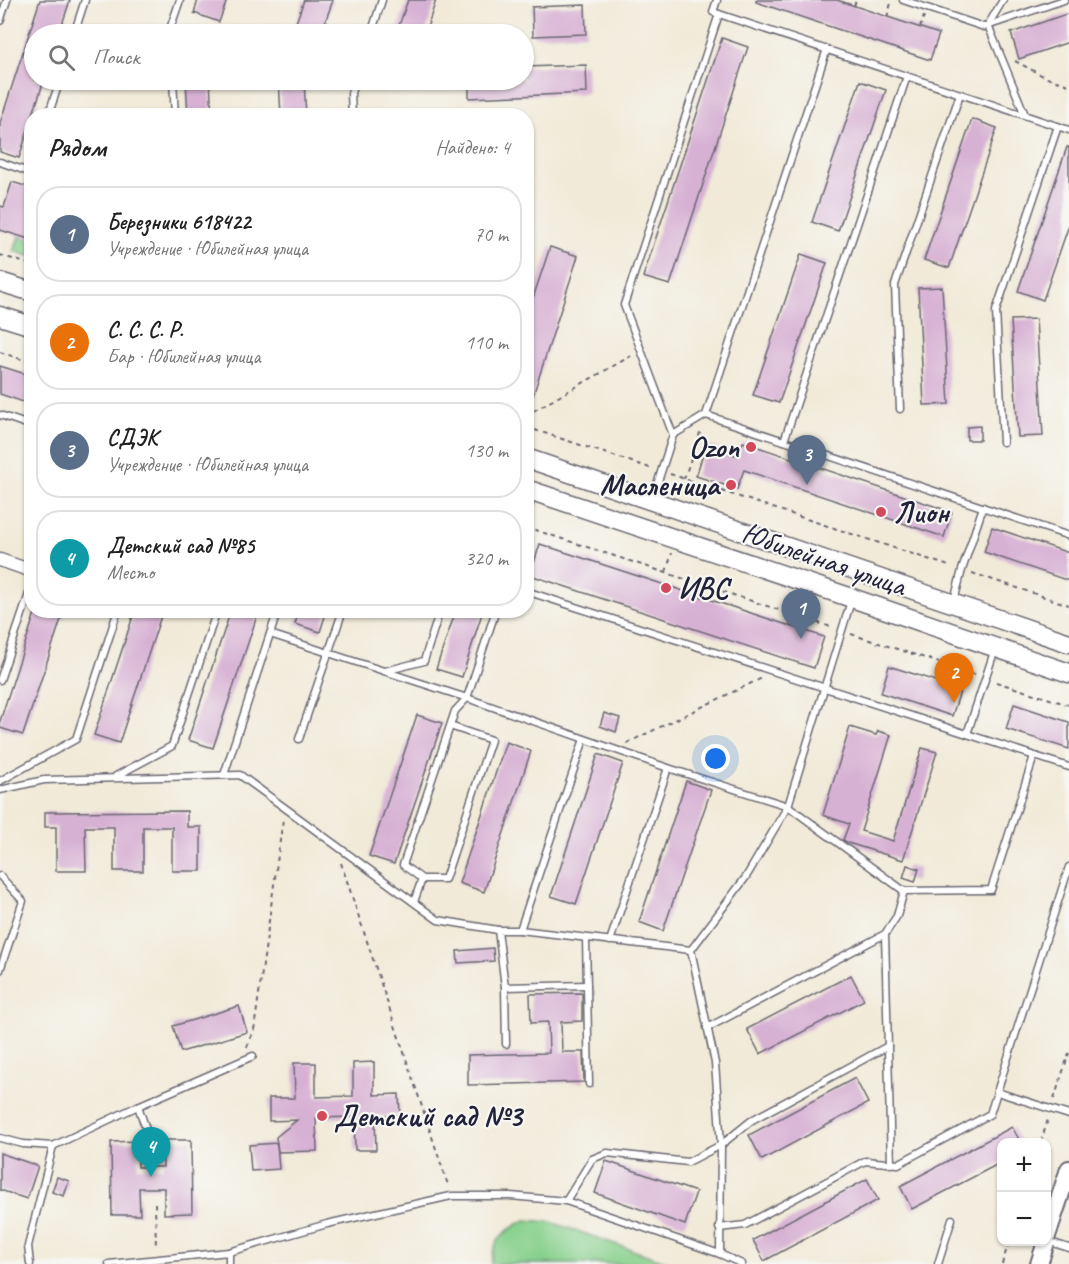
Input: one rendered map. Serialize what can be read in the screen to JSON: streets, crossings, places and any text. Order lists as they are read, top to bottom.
{
  "streets": {
    "main road": ["Юбилейная улица"]
  },
  "places": [
    "Ozon",
    "Масленица",
    "Лион",
    "ИВС",
    "Детский сад №3"
  ],
  "page": {
    "search": "Поиск",
    "heading": ["Рядом", "Найдено: 4"],
    "list": [
      {
        "mark": "1",
        "name": "Березники 618422",
        "note": "Учреждение · Юбилейная улица",
        "value": "70 m"
      },
      {
        "mark": "2",
        "name": "С. С. С. Р.",
        "note": "Бар · Юбилейная улица",
        "value": "110 m"
      },
      {
        "mark": "3",
        "name": "СДЭК",
        "note": "Учреждение · Юбилейная улица",
        "value": "130 m"
      },
      {
        "mark": "4",
        "name": "Детский сад №85",
        "note": "Место",
        "value": "320 m"
      }
    ],
    "pins": [
      "3",
      "1",
      "2",
      "4"
    ],
    "map_buttons": ["+", "−"]
  }
}
